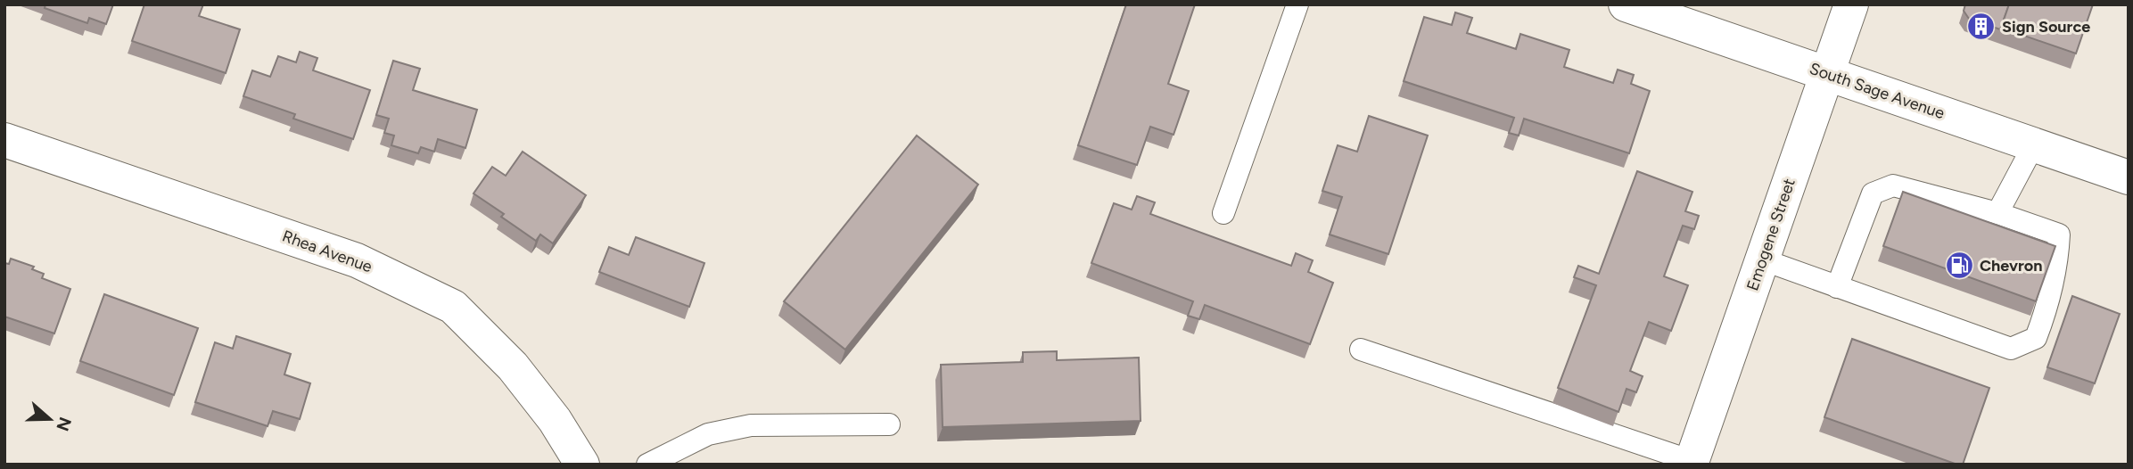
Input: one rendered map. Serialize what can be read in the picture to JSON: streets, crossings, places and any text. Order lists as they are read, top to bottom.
{
  "streets": {
    "street": ["South Sage Avenue", "Emogene Street", "Rhea Avenue"]
  },
  "crossings": [
    ["South Sage Avenue", "Emogene Street"]
  ],
  "places": {
    "building": ["Sign Source"],
    "fuel station": ["Chevron"]
  },
  "north": "right"
}
